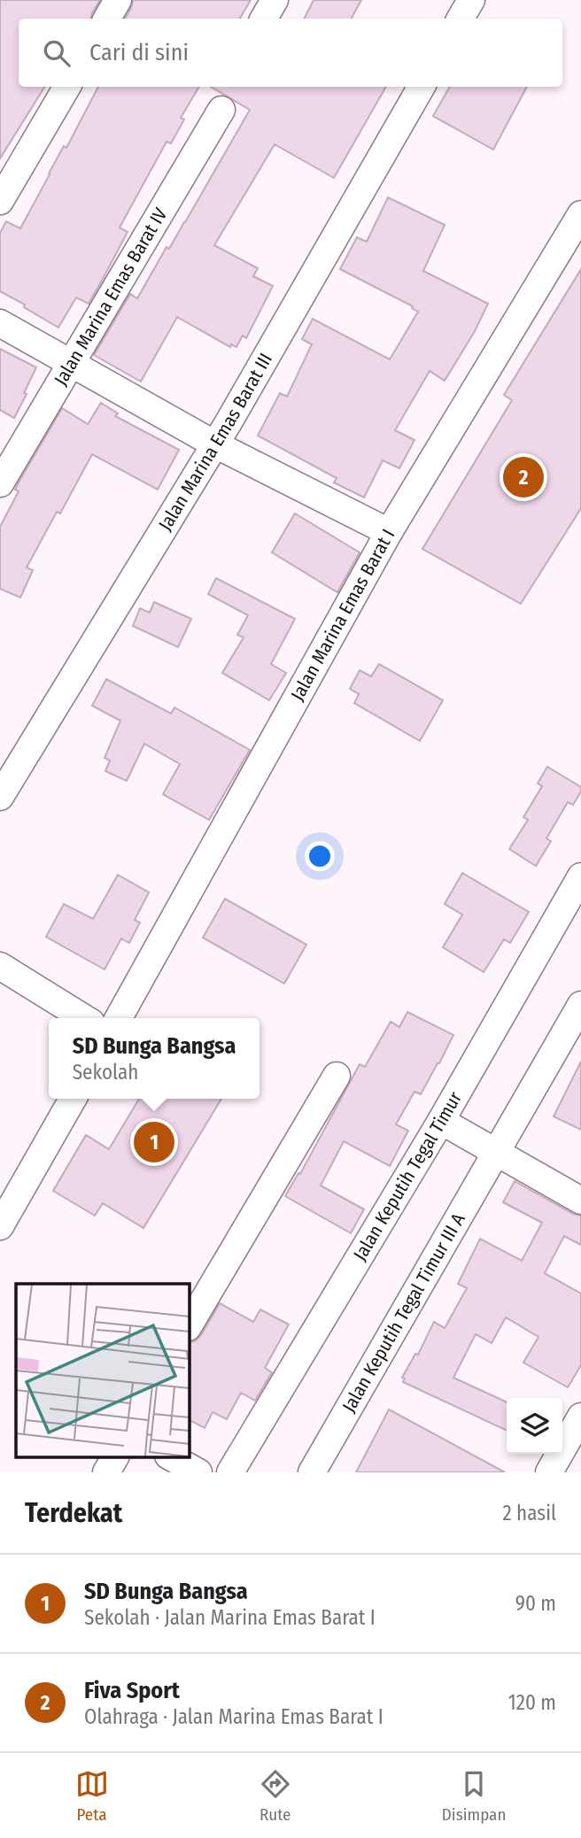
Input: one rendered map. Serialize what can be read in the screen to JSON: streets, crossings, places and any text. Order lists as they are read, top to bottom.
{
  "streets": {
    "street": [
      "Jalan Marina Emas Barat IV",
      "Jalan Marina Emas Barat III",
      "Jalan Marina Emas Barat I",
      "Jalan Keputih Tegal Timur",
      "Jalan Keputih Tegal Timur III A"
    ]
  },
  "page": {
    "search": "Cari di sini",
    "pins": ["2", "1"],
    "popup": ["SD Bunga Bangsa", "Sekolah"],
    "heading": ["Terdekat", "2 hasil"],
    "list": [
      {
        "mark": "1",
        "name": "SD Bunga Bangsa",
        "note": "Sekolah · Jalan Marina Emas Barat I",
        "value": "90 m"
      },
      {
        "mark": "2",
        "name": "Fiva Sport",
        "note": "Olahraga · Jalan Marina Emas Barat I",
        "value": "120 m"
      }
    ],
    "nav": ["Peta", "Rute", "Disimpan"]
  }
}
